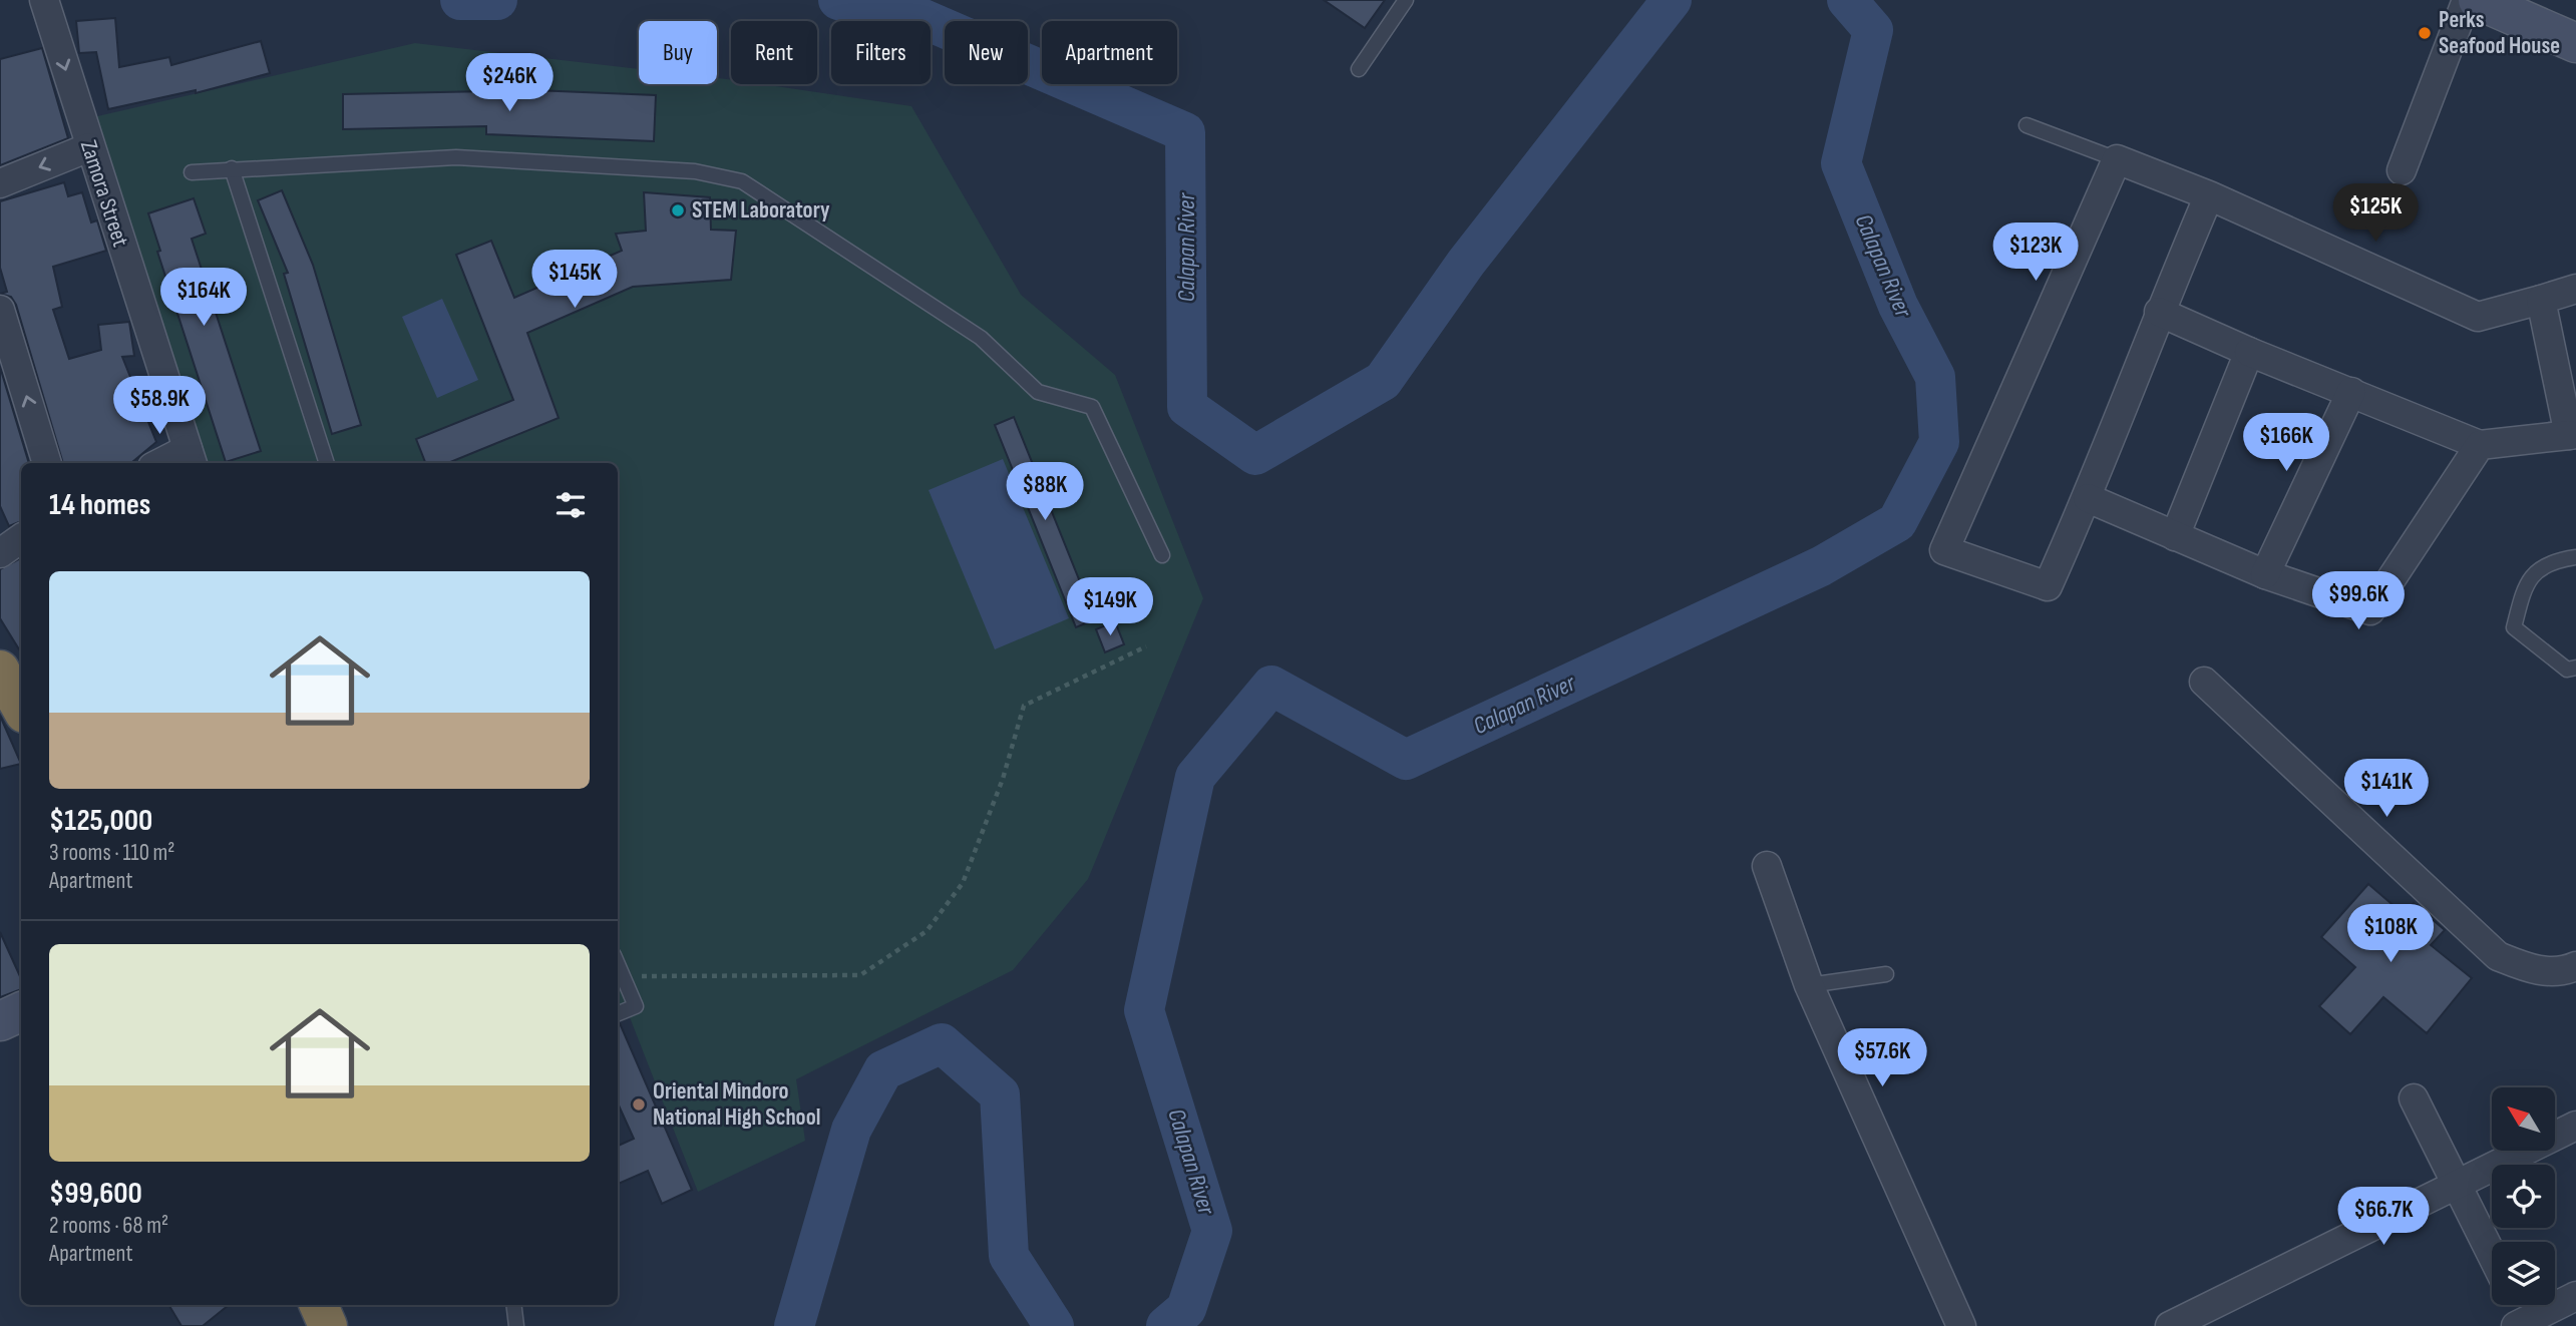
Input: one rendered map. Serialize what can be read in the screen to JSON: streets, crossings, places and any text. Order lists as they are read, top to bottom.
{
  "streets": {
    "street": ["Zamora Street"]
  },
  "water": ["Calapan River"],
  "places": ["Perks Seafood House", "STEM Laboratory", "Oriental Mindoro National High School"],
  "north": "top left",
  "page": {
    "chip": [
      "Buy",
      "Rent",
      "Filters",
      "New",
      "Apartment"
    ],
    "price": [
      "$246K",
      "$125K",
      "$123K",
      "$145K",
      "$164K",
      "$58.9K",
      "$166K",
      "$88K",
      "$99.6K",
      "$149K",
      "$141K",
      "$108K",
      "$57.6K",
      "$66.7K"
    ],
    "heading": "14 homes",
    "list": [
      {
        "name": "$125,000",
        "note": "3 rooms · 110 m² · Apartment"
      },
      {
        "name": "$99,600",
        "note": "2 rooms · 68 m² · Apartment"
      }
    ]
  }
}
